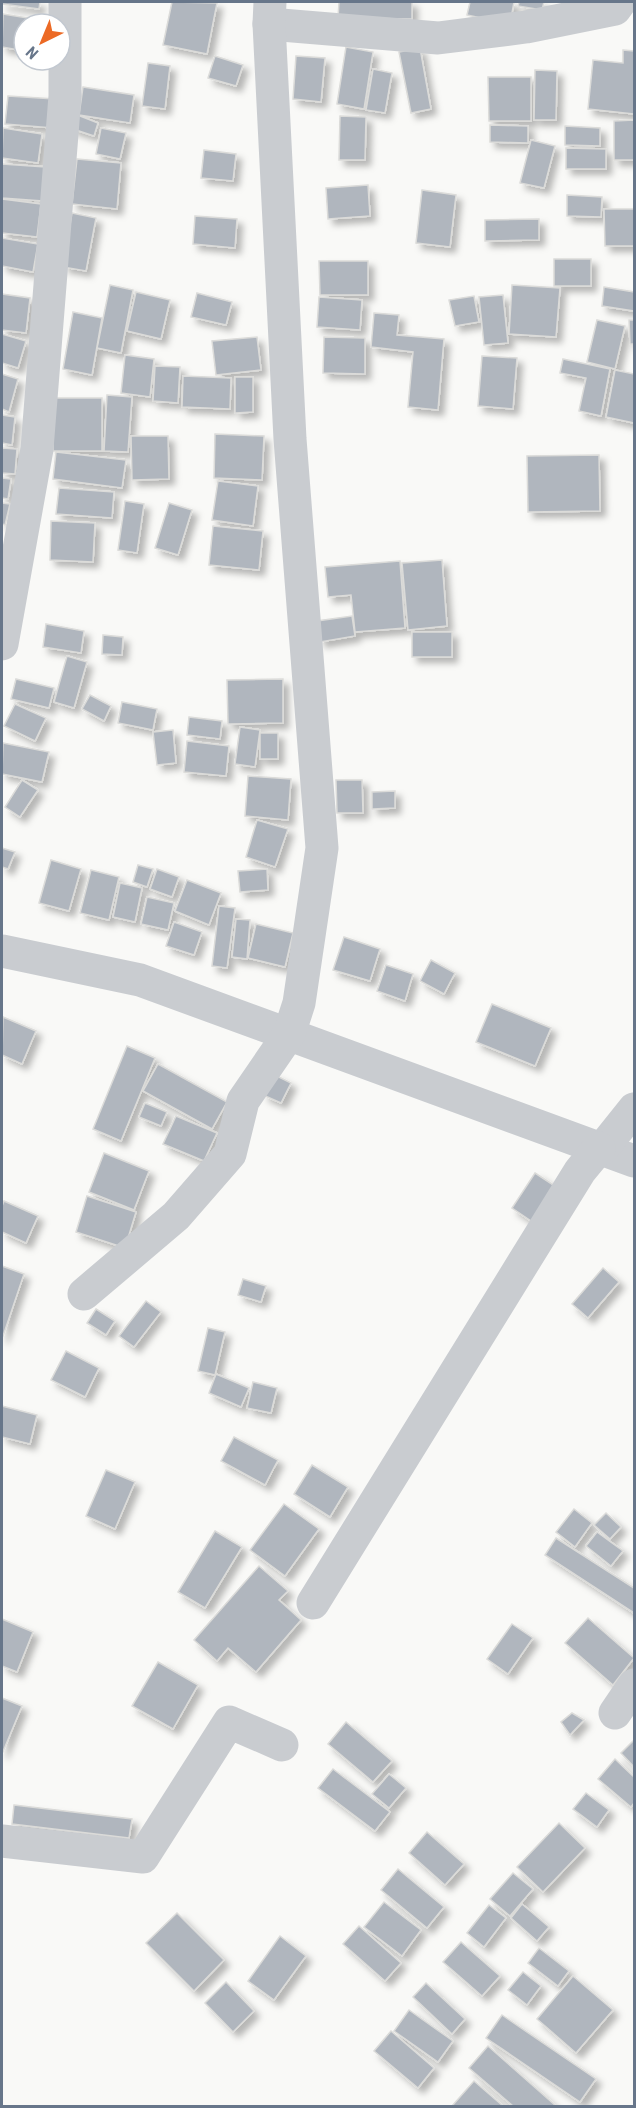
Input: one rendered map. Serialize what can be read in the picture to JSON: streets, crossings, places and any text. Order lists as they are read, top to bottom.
{
  "north": "bottom left"
}
